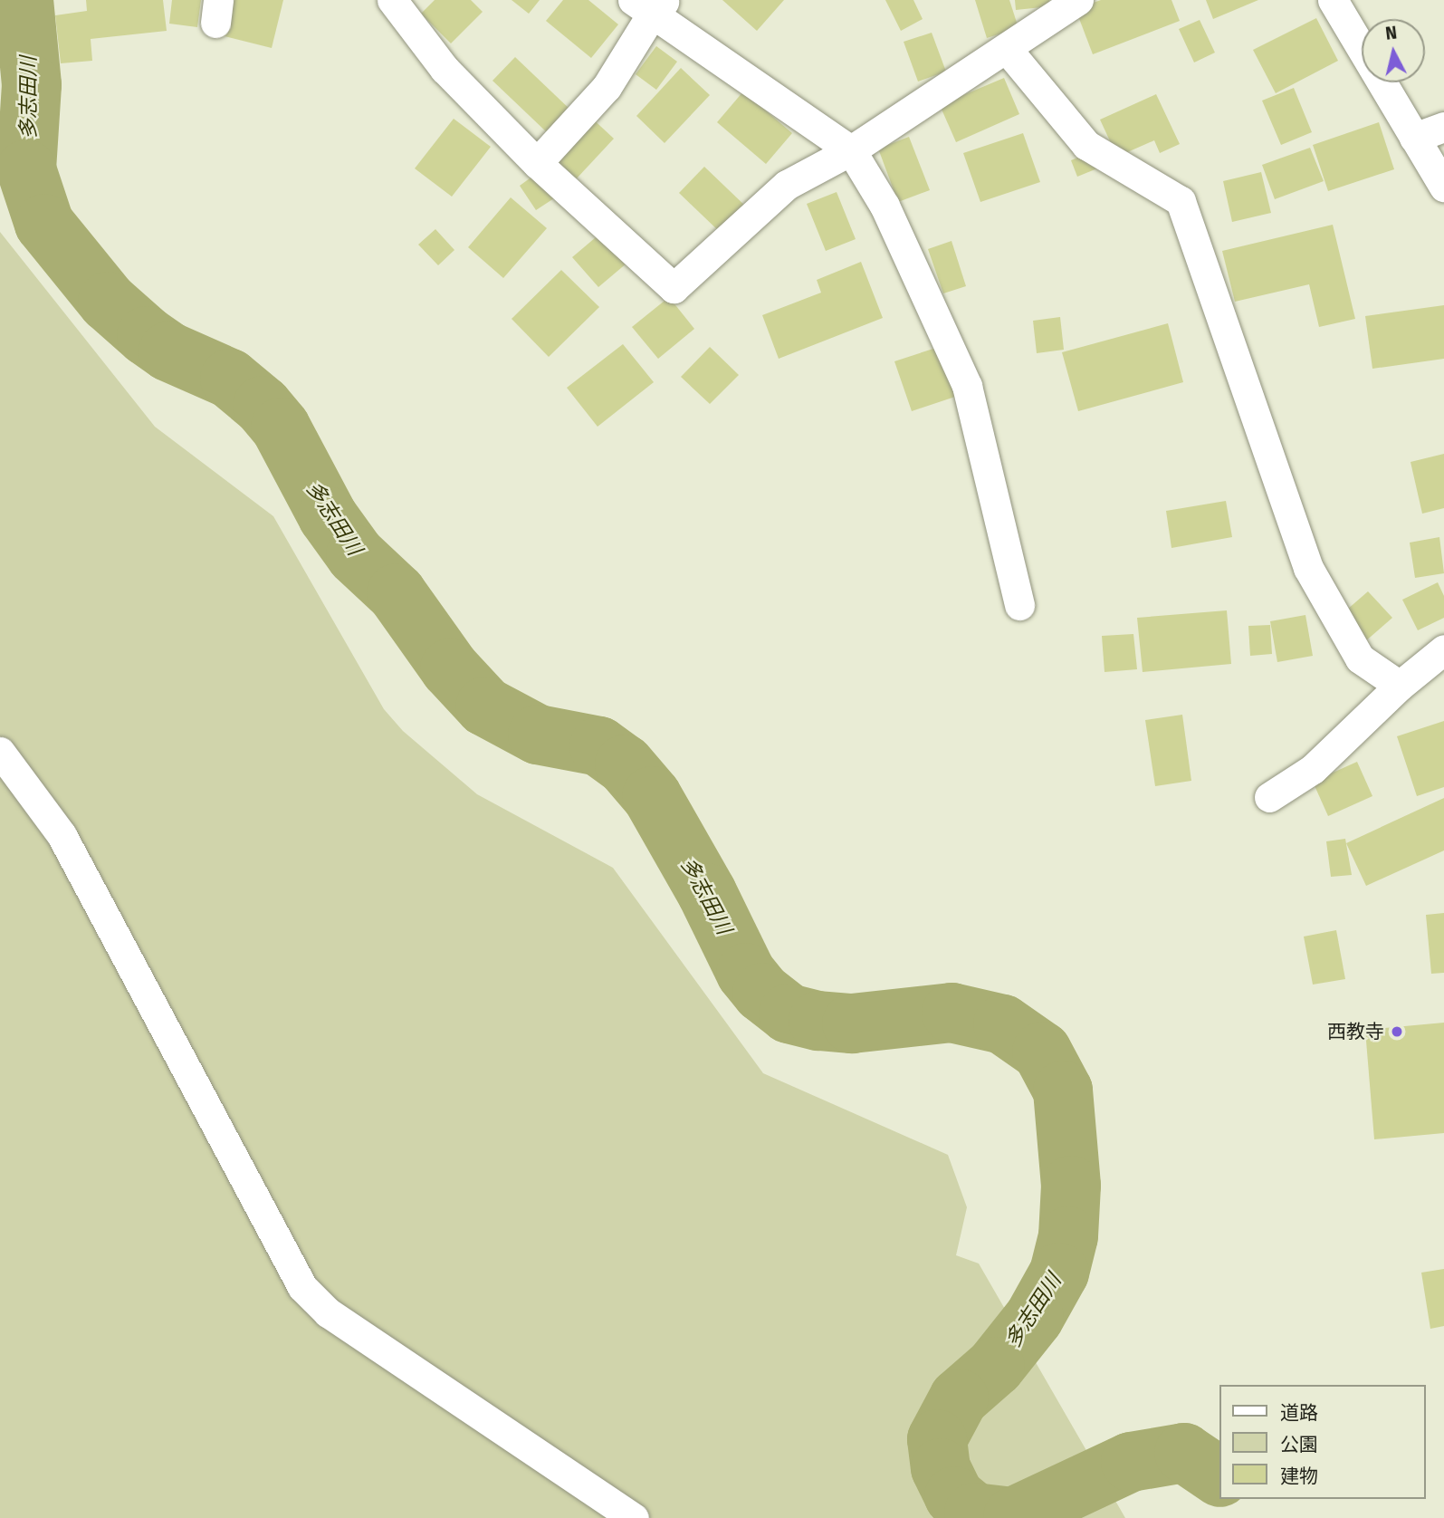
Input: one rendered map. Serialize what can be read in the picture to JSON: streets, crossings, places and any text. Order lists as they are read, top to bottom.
{
  "water": ["多志田川"],
  "places": ["西教寺"],
  "legend": ["道路", "公園", "建物"],
  "north": "top"
}
